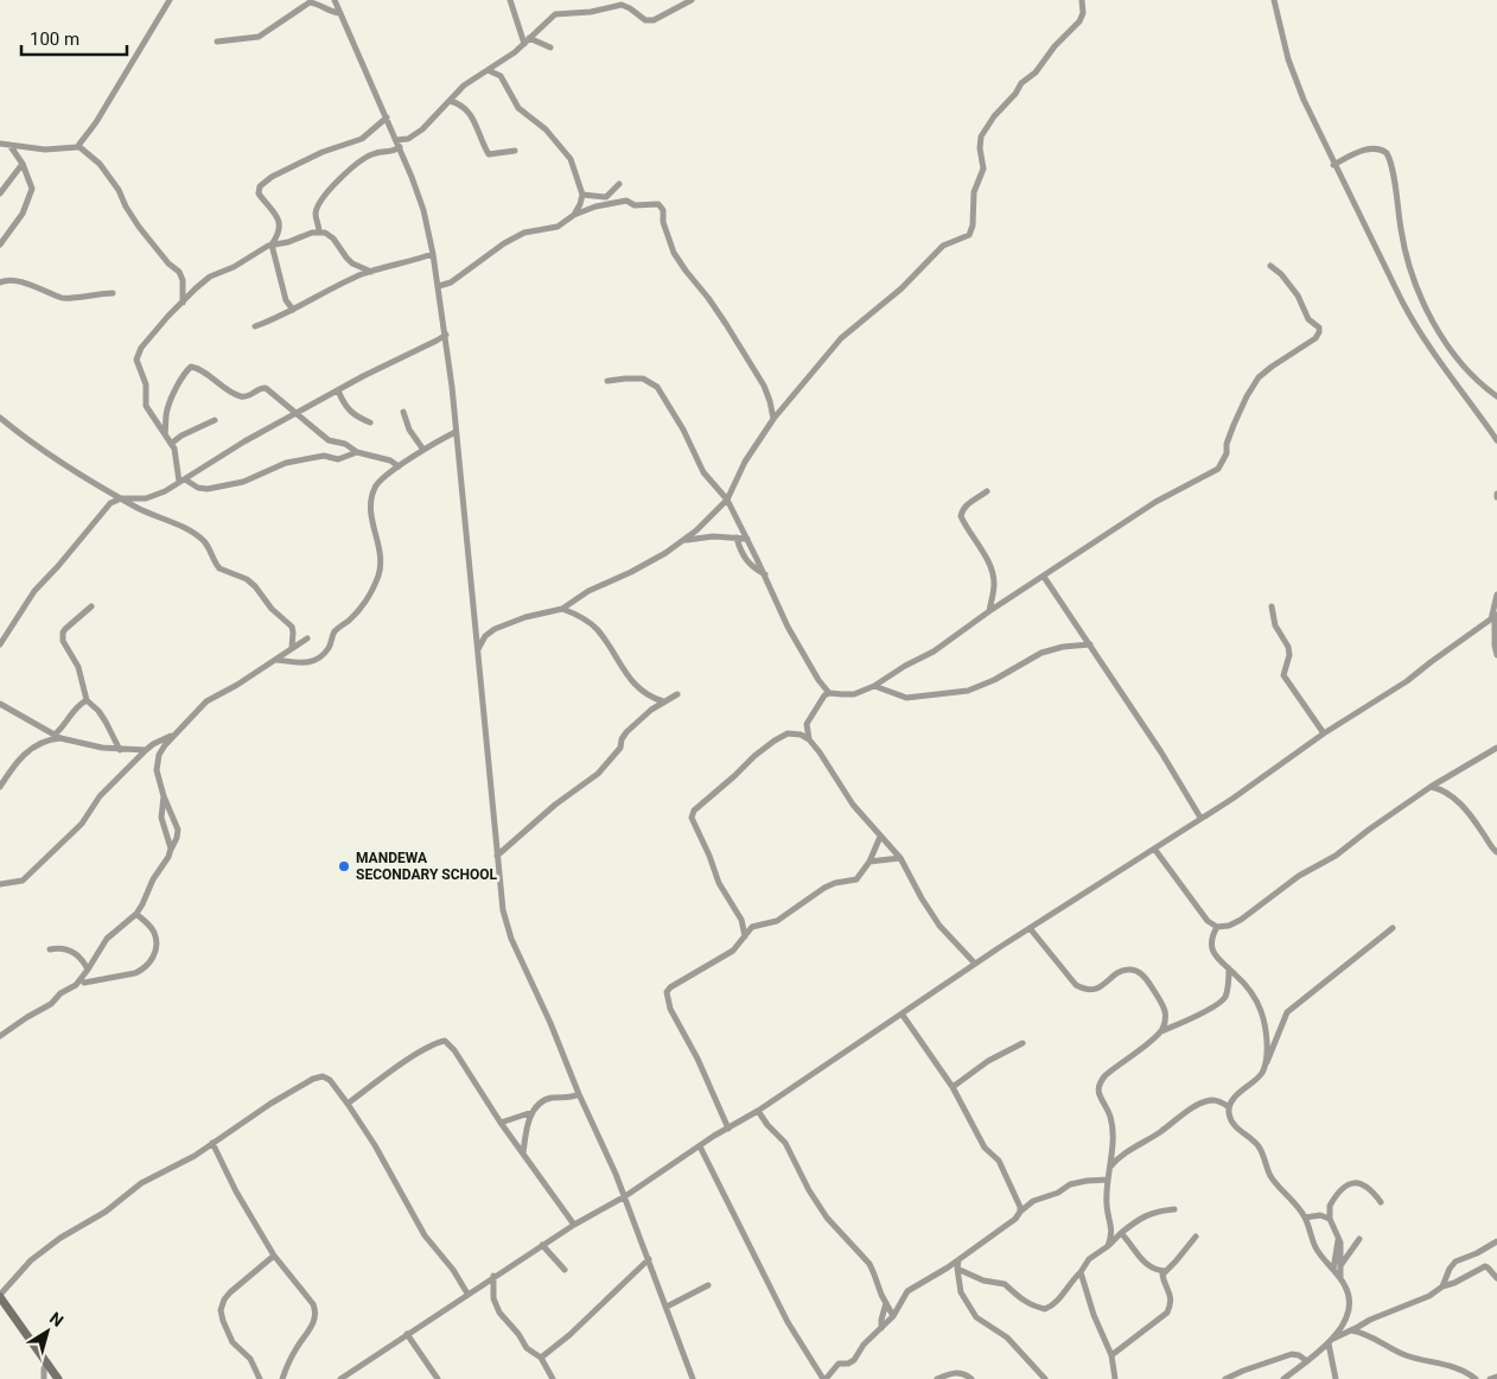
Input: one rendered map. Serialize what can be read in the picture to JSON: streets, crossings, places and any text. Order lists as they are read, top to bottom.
{
  "places": ["MANDEWA SECONDARY SCHOOL"],
  "scale_bar": "100 m",
  "north": "top right"
}
